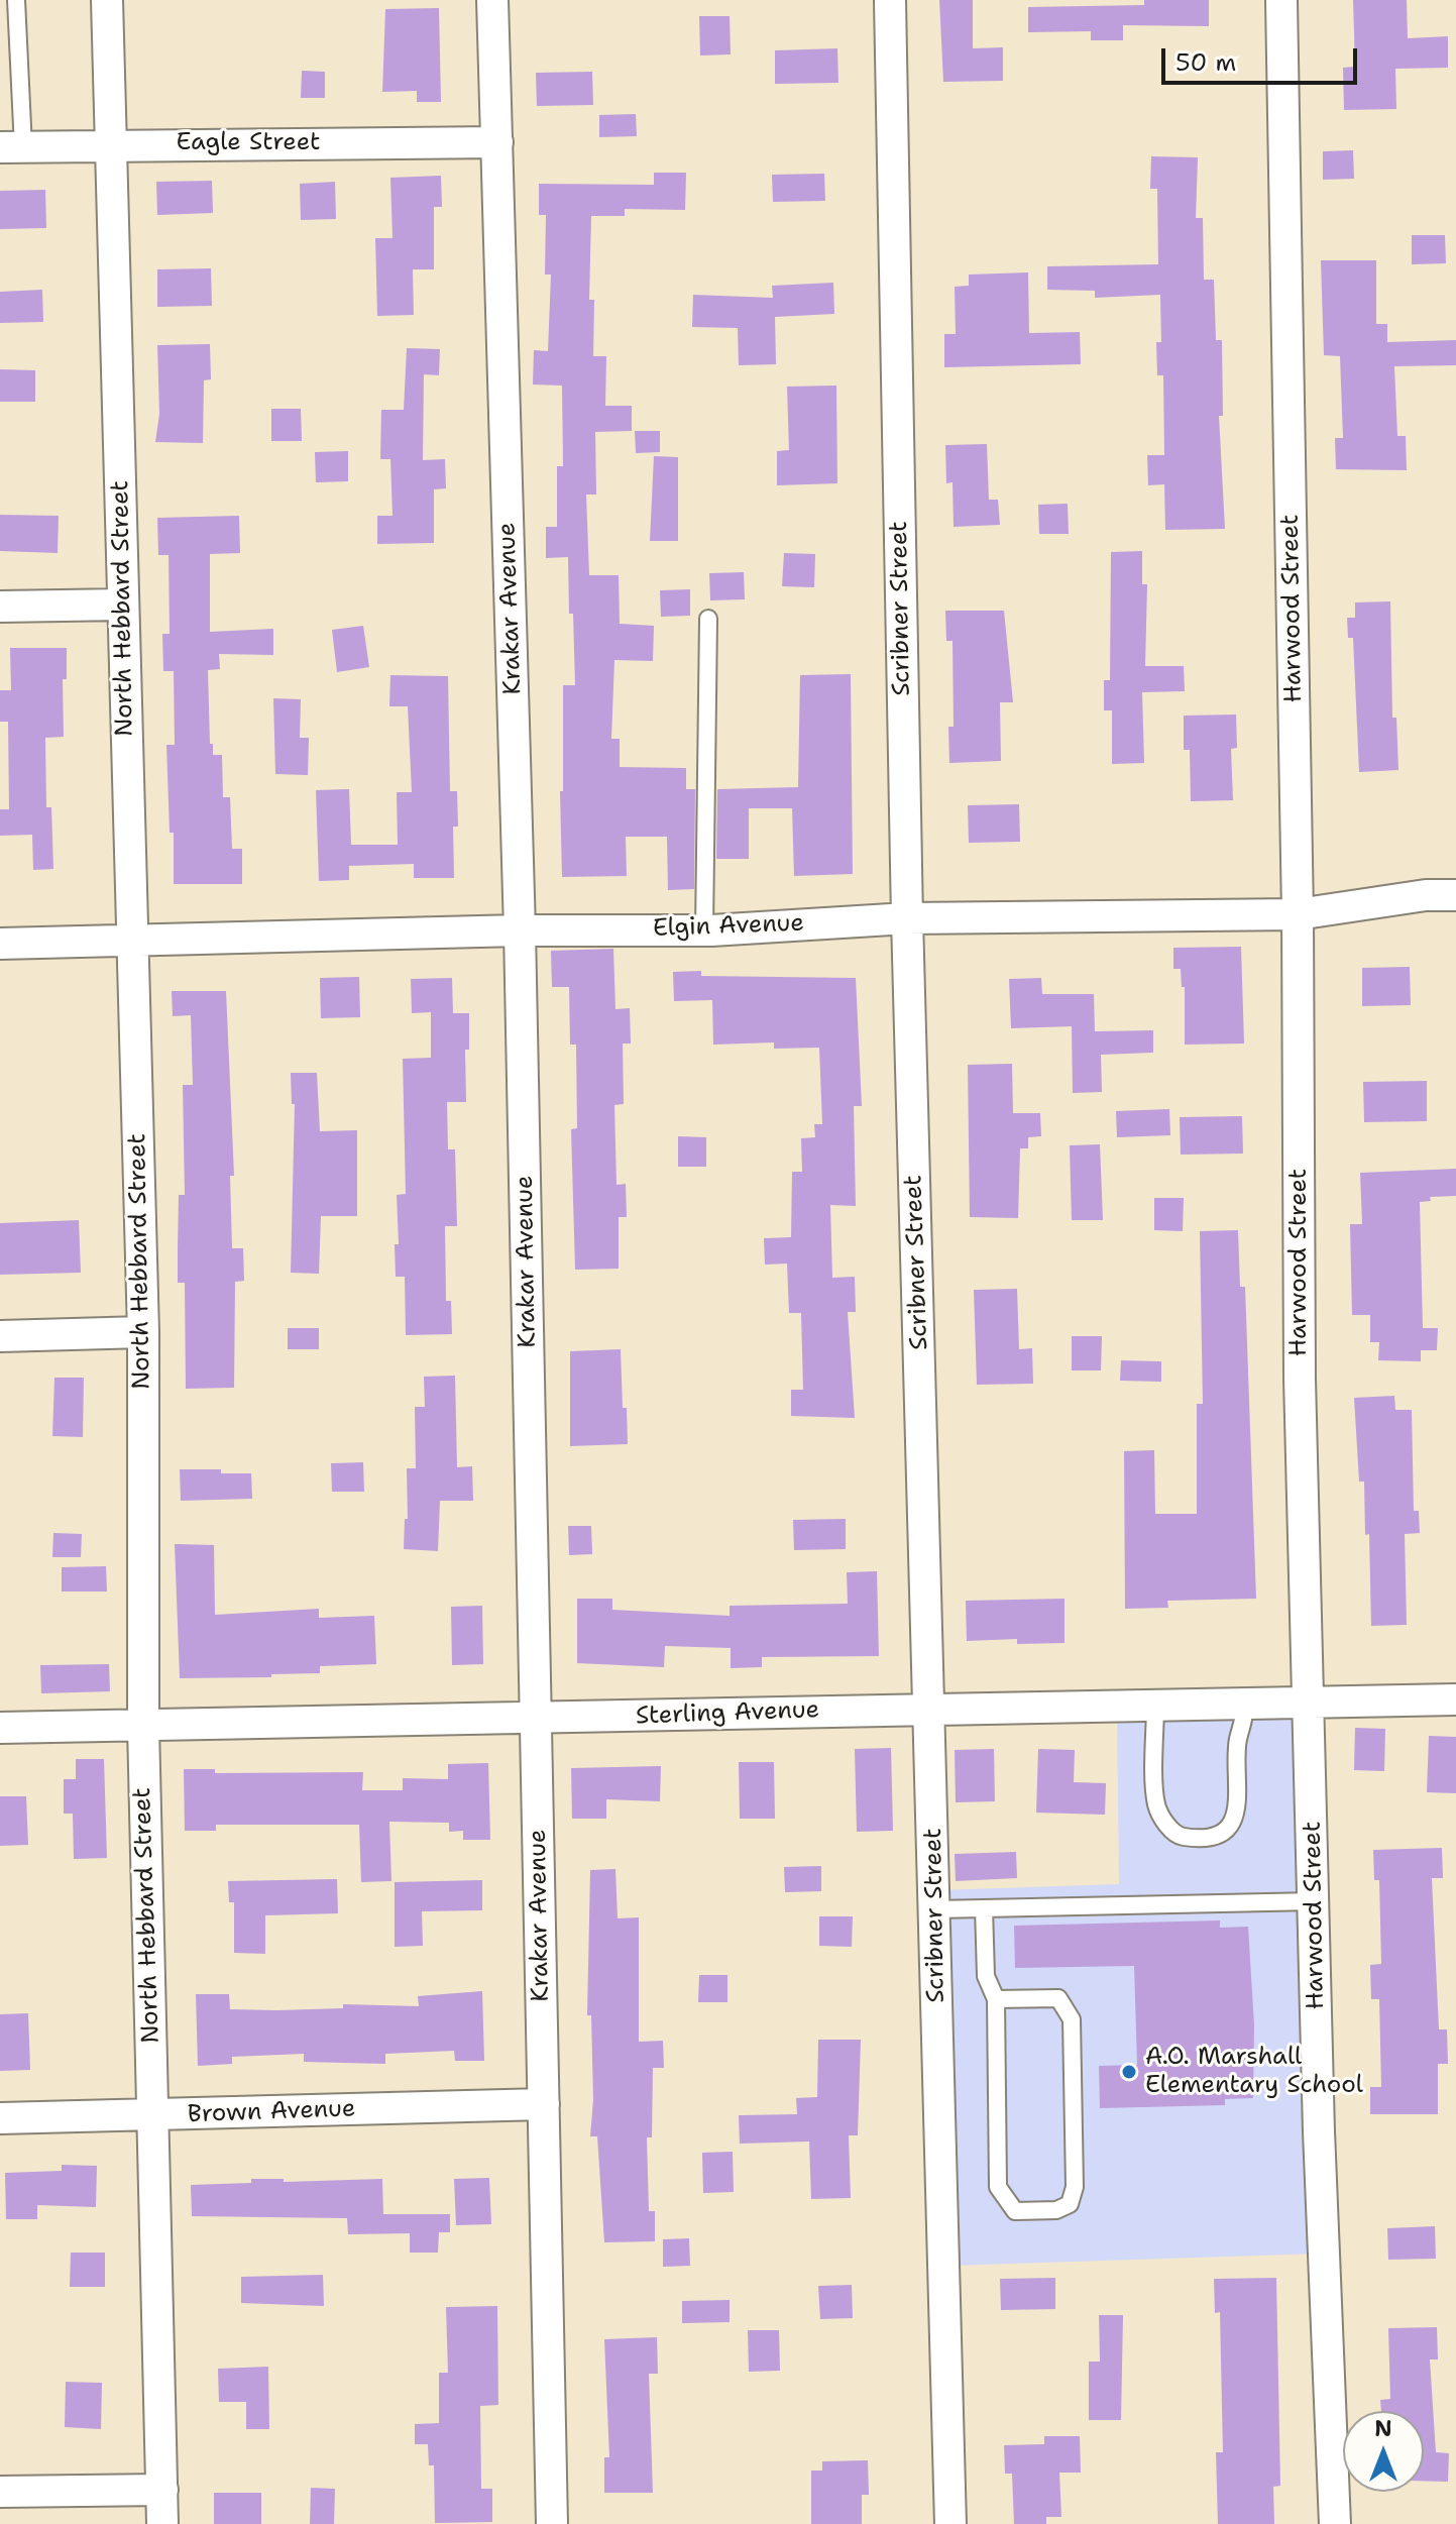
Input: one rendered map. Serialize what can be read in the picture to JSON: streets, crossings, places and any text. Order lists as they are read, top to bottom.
{
  "streets": {
    "street": [
      "Eagle Street",
      "North Hebbard Street",
      "Krakar Avenue",
      "Scribner Street",
      "Harwood Street",
      "Elgin Avenue",
      "Sterling Avenue",
      "Brown Avenue"
    ]
  },
  "crossings": [
    ["Eagle Street", "North Hebbard Street"],
    ["Eagle Street", "Krakar Avenue"],
    ["North Hebbard Street", "Elgin Avenue"],
    ["North Hebbard Street", "Sterling Avenue"],
    ["North Hebbard Street", "Brown Avenue"],
    ["Krakar Avenue", "Elgin Avenue"],
    ["Krakar Avenue", "Sterling Avenue"],
    ["Krakar Avenue", "Brown Avenue"],
    ["Scribner Street", "Elgin Avenue"],
    ["Scribner Street", "Sterling Avenue"],
    ["Harwood Street", "Elgin Avenue"],
    ["Harwood Street", "Sterling Avenue"]
  ],
  "places": ["A.O. Marshall Elementary School"],
  "scale_bar": "50 m",
  "north": "top"
}
